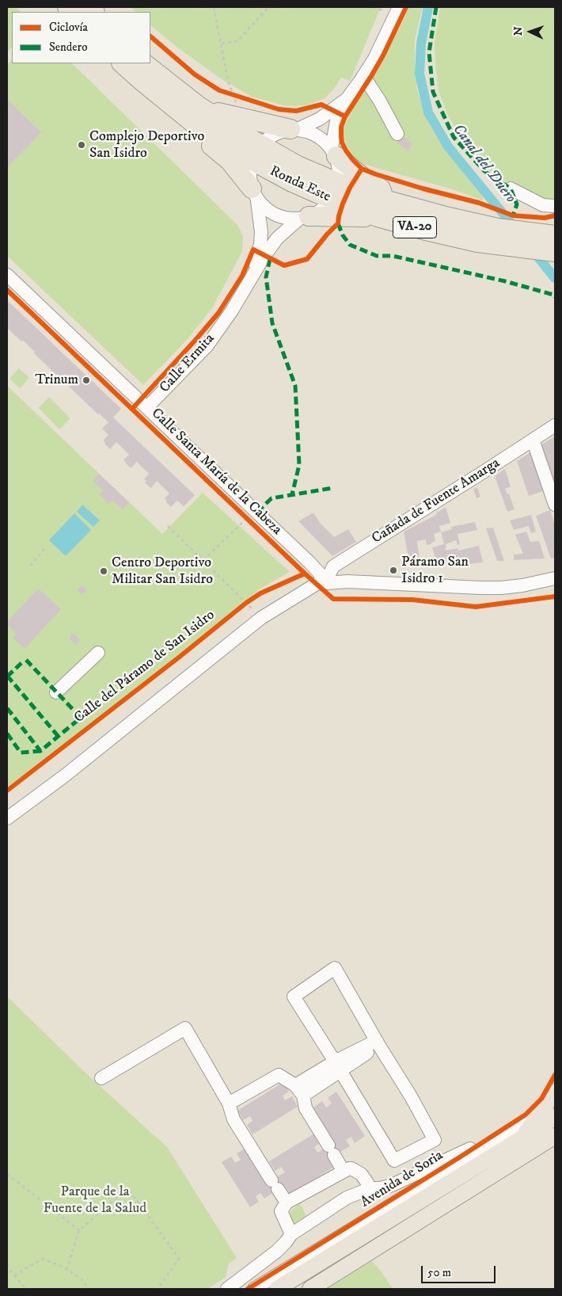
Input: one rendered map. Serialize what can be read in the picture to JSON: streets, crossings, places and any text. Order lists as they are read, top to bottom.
{
  "streets": {
    "highway": ["Ronda Este", "VA-20"],
    "main road": ["Avenida de Soria"],
    "street": ["Calle Ermita", "Calle Santa María de la Cabeza", "Cañada de Fuente Amarga"],
    "cycle path": ["Calle del Páramo de San Isidro"]
  },
  "crossings": [
    ["Ronda Este", "Calle Ermita"],
    ["Calle Ermita", "Calle Santa María de la Cabeza"],
    ["Calle Santa María de la Cabeza", "Cañada de Fuente Amarga"]
  ],
  "water": ["Canal del Duero"],
  "parks": ["Parque de la Fuente de la Salud"],
  "places": [
    "Complejo Deportivo San Isidro",
    "Trinum",
    "Páramo San Isidro 1",
    "Centro Deportivo Militar San Isidro"
  ],
  "legend": ["Ciclovía", "Sendero"],
  "scale_bar": "50 m",
  "north": "left"
}
